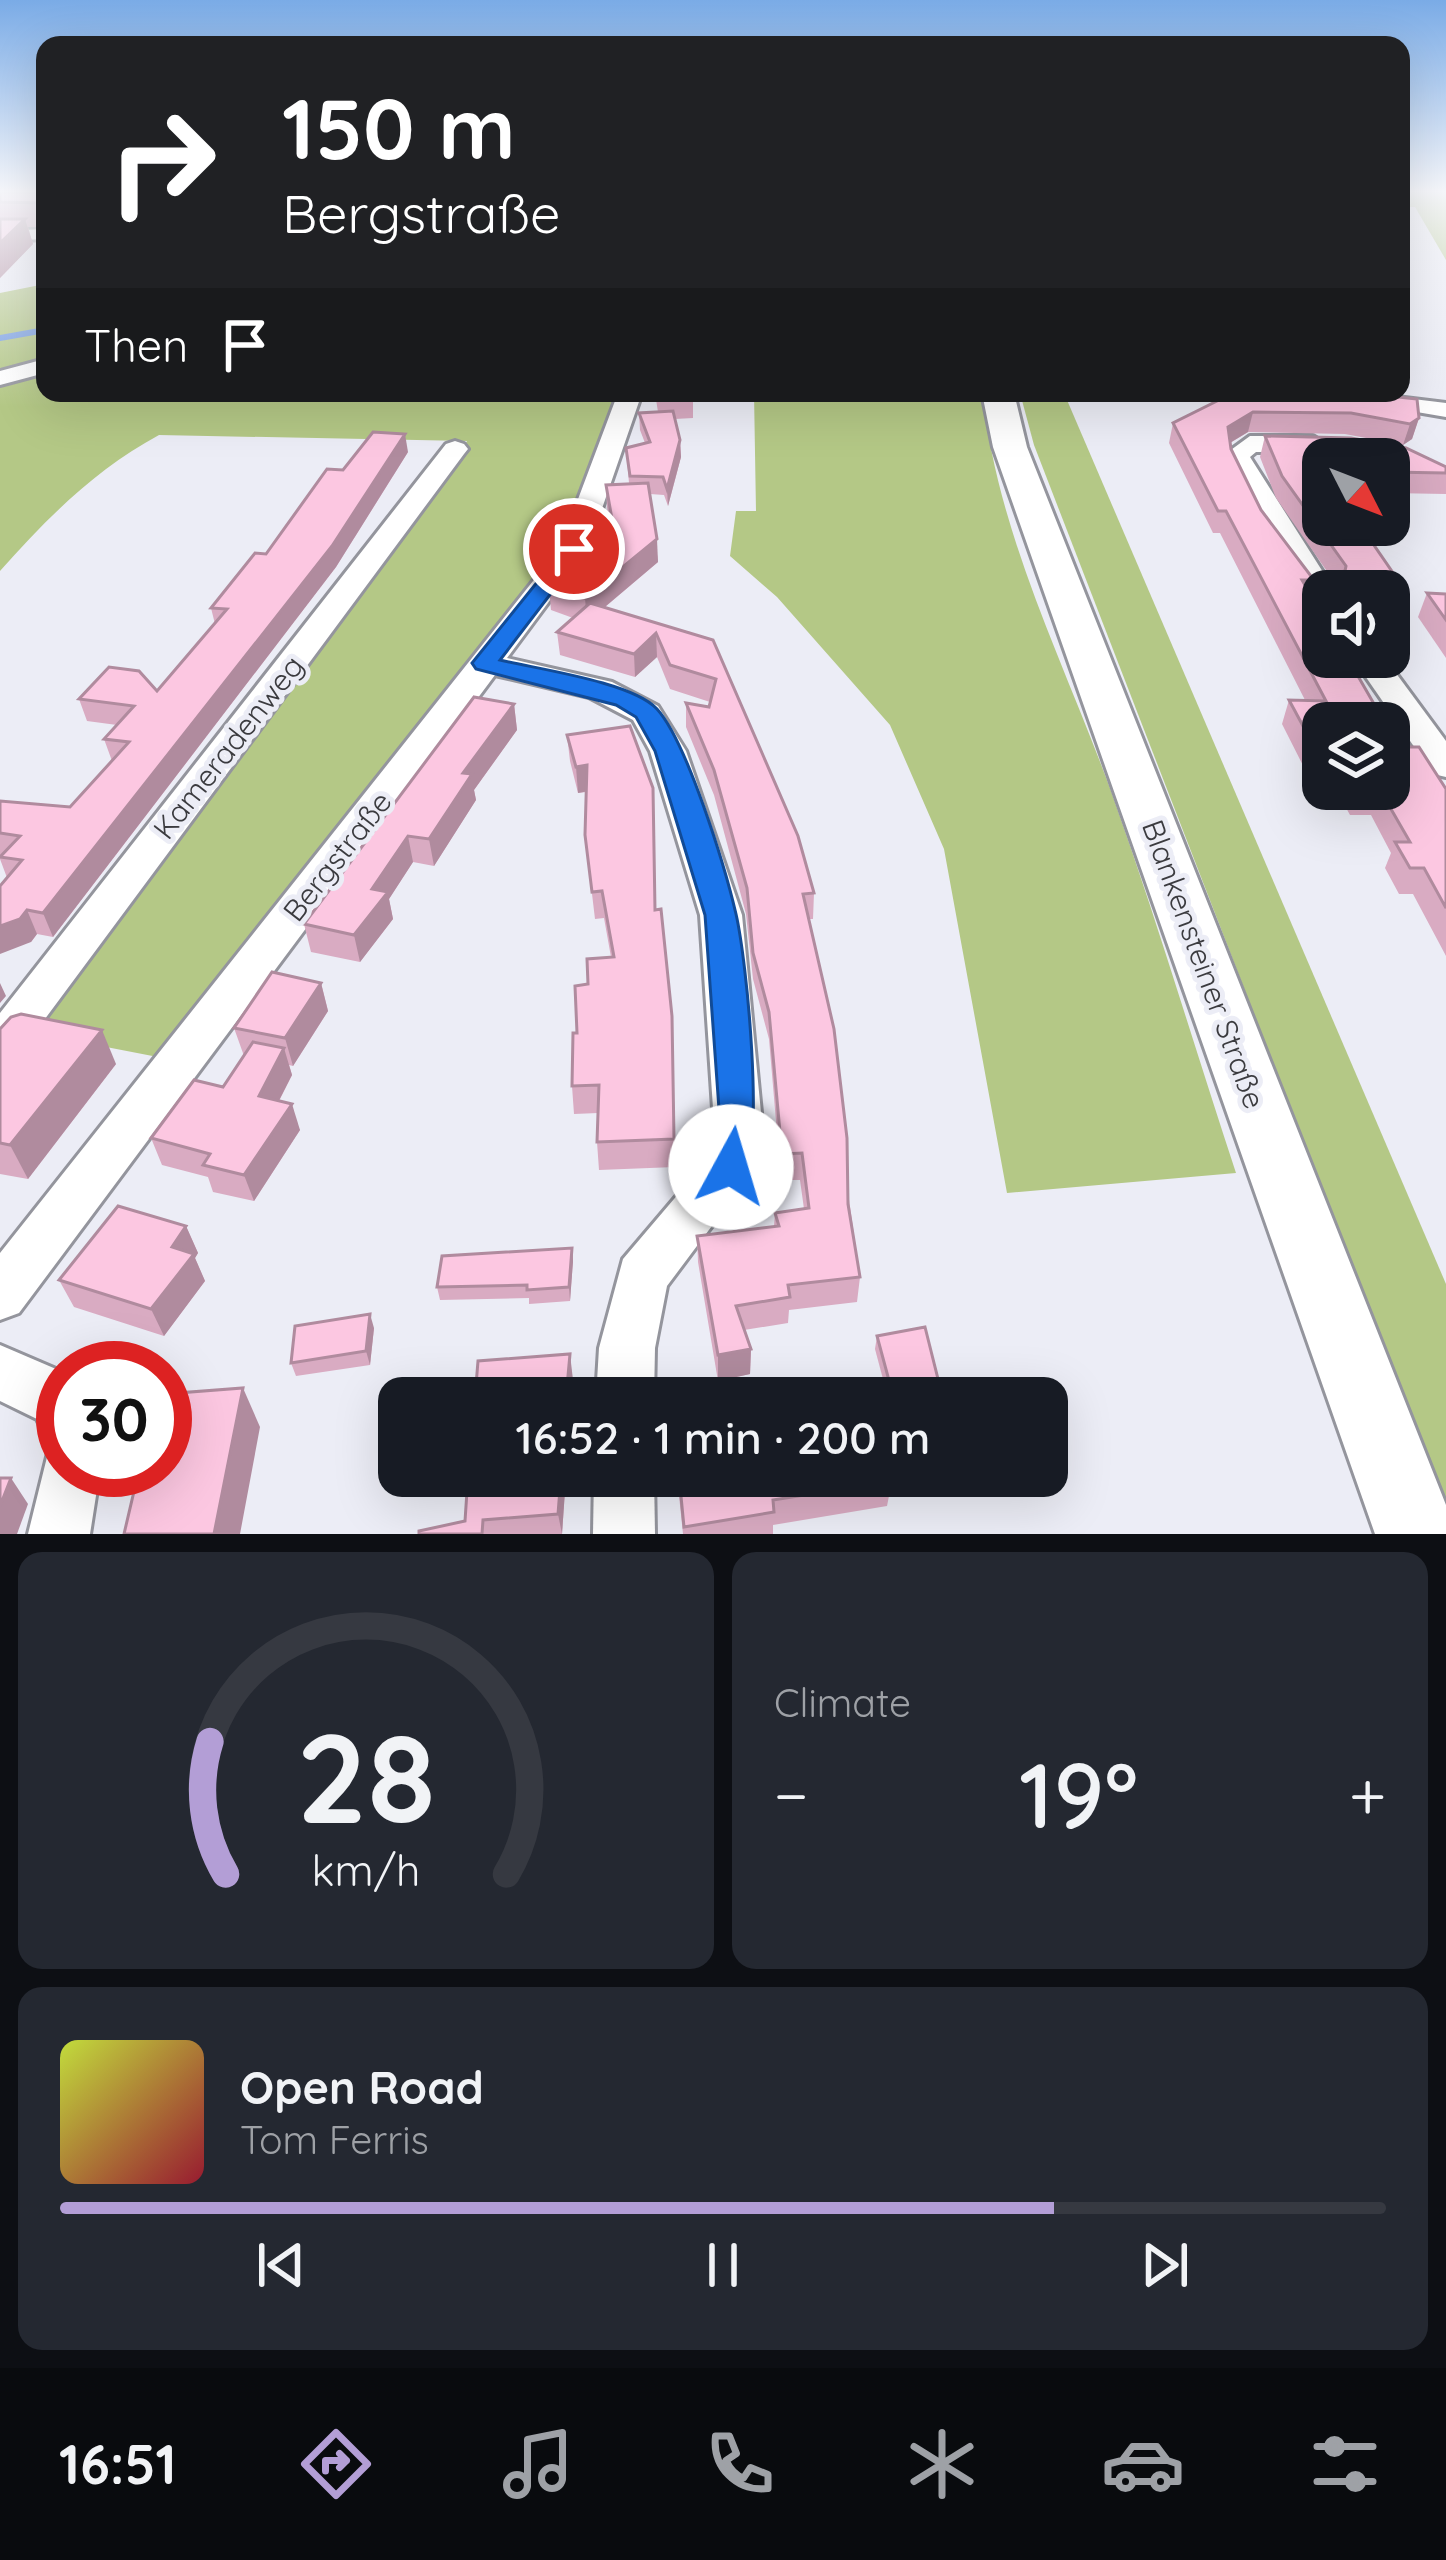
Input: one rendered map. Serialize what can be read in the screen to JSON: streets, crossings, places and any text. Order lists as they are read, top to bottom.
{
  "streets": {
    "main road": ["Blankensteiner Straße"],
    "street": ["Kameradenweg", "Bergstraße"]
  },
  "north": "bottom right",
  "page": {
    "turn": ["150 m", "Bergstraße"],
    "then": "Then",
    "limit": "30",
    "trip": "16:52 · 1 min · 200 m",
    "tile": "Climate",
    "heat": ["−", "19°", "+"],
    "song": ["Open Road", "Tom Ferris"],
    "tabs": "16:51",
    "gauge": ["28", "km/h"]
  }
}
